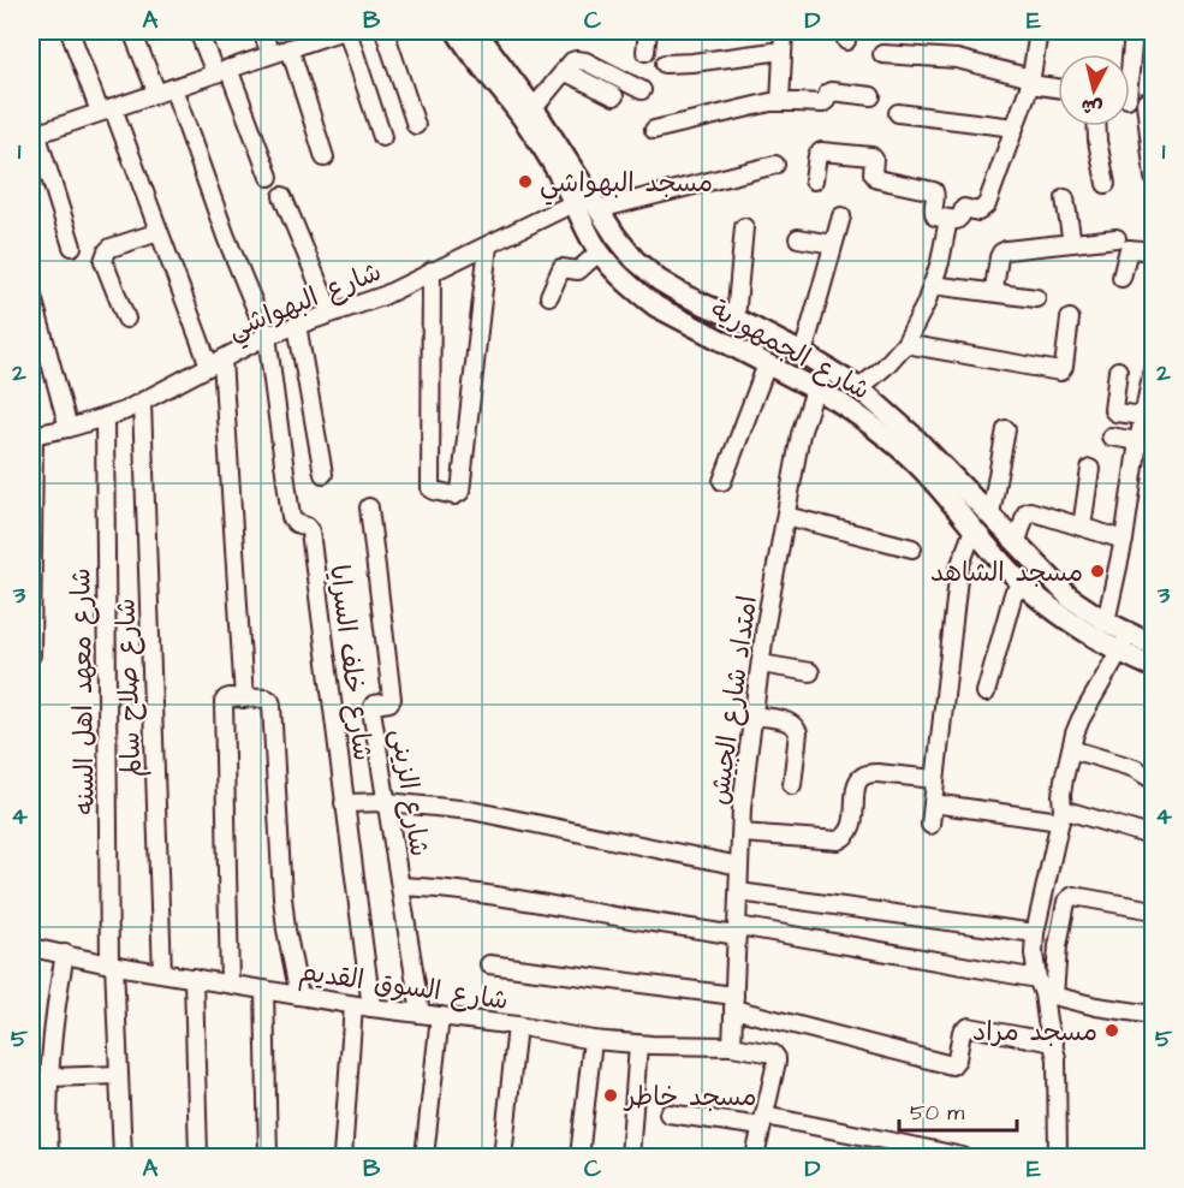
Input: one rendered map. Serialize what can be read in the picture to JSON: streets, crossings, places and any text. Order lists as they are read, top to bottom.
{
  "streets": {
    "street": [
      "شارع البهواشي",
      "شارع الجمهورية",
      "شارع خلف السرايا",
      "شارع صلاح سالم",
      "شارع معهد اهل السنه",
      "امتداد شارع الجيش",
      "شارع الزينى",
      "شارع السوق القديم"
    ]
  },
  "crossings": [
    ["شارع البهواشي", "شارع الجمهورية"],
    ["شارع البهواشي", "شارع خلف السرايا"],
    ["شارع البهواشي", "شارع صلاح سالم"],
    ["شارع البهواشي", "شارع معهد اهل السنه"],
    ["شارع الجمهورية", "امتداد شارع الجيش"],
    ["شارع خلف السرايا", "شارع السوق القديم"],
    ["شارع صلاح سالم", "شارع السوق القديم"],
    ["شارع معهد اهل السنه", "شارع السوق القديم"],
    ["امتداد شارع الجيش", "شارع السوق القديم"],
    ["شارع الزينى", "شارع السوق القديم"]
  ],
  "places": [
    "مسجد البهواشي",
    "مسجد الشاهد",
    "مسجد مراد",
    "مسجد خاطر"
  ],
  "scale_bar": "50 m",
  "north": "bottom",
  "grid": {
    "columns": [
      "A",
      "B",
      "C",
      "D",
      "E"
    ],
    "rows": [
      "1",
      "2",
      "3",
      "4",
      "5"
    ]
  }
}
